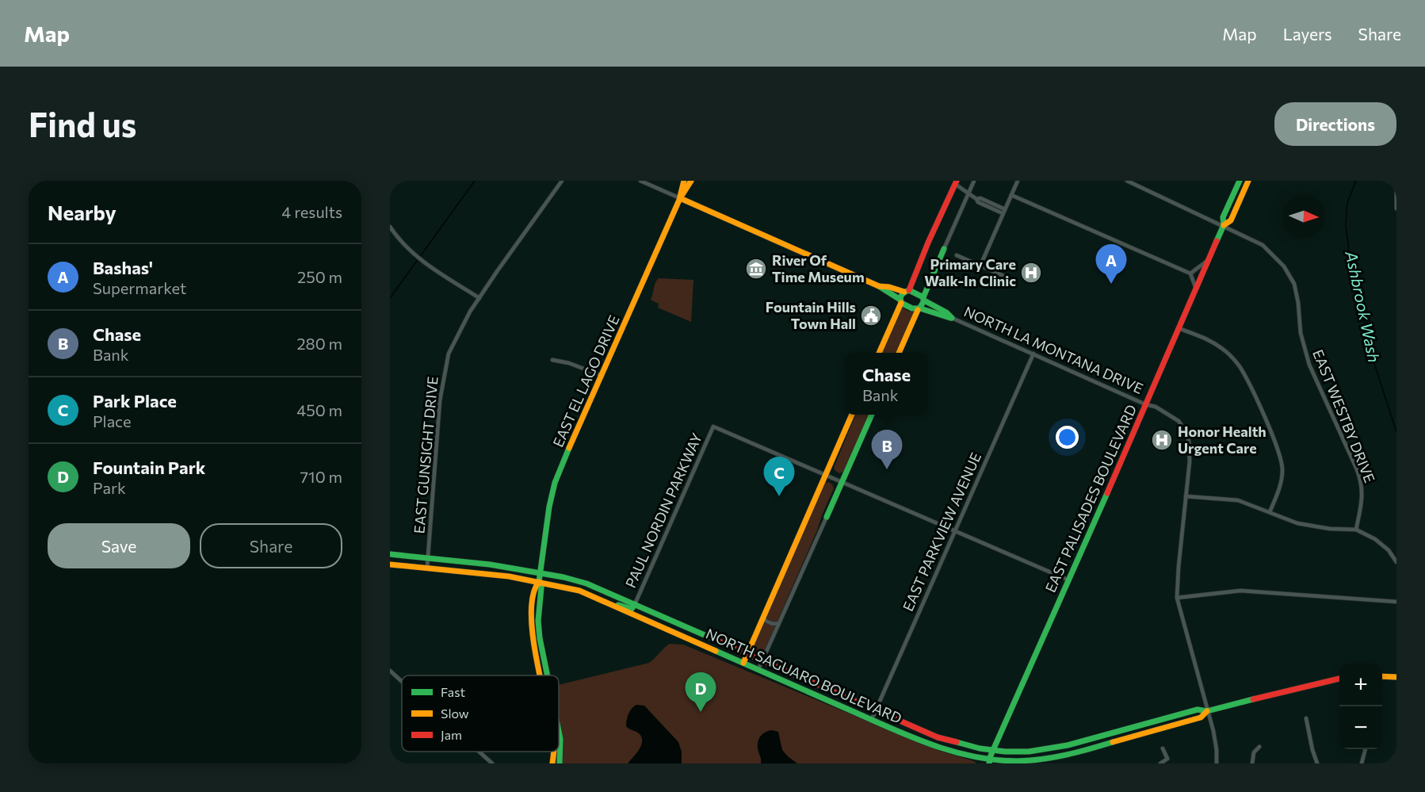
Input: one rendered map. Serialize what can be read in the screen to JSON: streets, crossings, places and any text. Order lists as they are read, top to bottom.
{
  "streets": {
    "street": [
      "NORTH LA MONTANA DRIVE",
      "EAST EL LAGO DRIVE",
      "EAST WESTBY DRIVE",
      "EAST GUNSIGHT DRIVE",
      "EAST PALISADES BOULEVARD",
      "PAUL NORDIN PARKWAY",
      "EAST PARKVIEW AVENUE",
      "NORTH SAGUARO BOULEVARD"
    ]
  },
  "crossings": [
    ["NORTH LA MONTANA DRIVE", "EAST PALISADES BOULEVARD"],
    ["NORTH LA MONTANA DRIVE", "EAST PARKVIEW AVENUE"],
    ["NORTH LA MONTANA DRIVE", "NORTH SAGUARO BOULEVARD"],
    ["EAST EL LAGO DRIVE", "NORTH SAGUARO BOULEVARD"],
    ["EAST WESTBY DRIVE", "EAST PALISADES BOULEVARD"],
    ["EAST GUNSIGHT DRIVE", "NORTH SAGUARO BOULEVARD"],
    ["EAST PALISADES BOULEVARD", "NORTH SAGUARO BOULEVARD"],
    ["PAUL NORDIN PARKWAY", "NORTH SAGUARO BOULEVARD"],
    ["EAST PARKVIEW AVENUE", "NORTH SAGUARO BOULEVARD"]
  ],
  "water": ["Ashbrook Wash"],
  "places": {
    "museum": ["River Of Time Museum"],
    "hospital": ["Primary Care Walk-In Clinic", "Honor Health Urgent Care"],
    "public building": ["Fountain Hills Town Hall"]
  },
  "legend": ["Fast", "Slow", "Jam"],
  "north": "right",
  "page": {
    "header": "Map",
    "nav": ["Map", "Layers", "Share"],
    "buttons": [
      "Directions",
      ["Save", "Share"]
    ],
    "title": "Find us",
    "heading": ["Nearby", "4 results"],
    "list": [
      {
        "mark": "A",
        "name": "Bashas'",
        "note": "Supermarket",
        "value": "250 m"
      },
      {
        "mark": "B",
        "name": "Chase",
        "note": "Bank",
        "value": "280 m"
      },
      {
        "mark": "C",
        "name": "Park Place",
        "note": "Place",
        "value": "450 m"
      },
      {
        "mark": "D",
        "name": "Fountain Park",
        "note": "Park",
        "value": "710 m"
      }
    ],
    "pins": [
      "A",
      "B",
      "C",
      "D"
    ],
    "popup": ["Chase", "Bank"],
    "map_buttons": ["+", "−"]
  }
}
